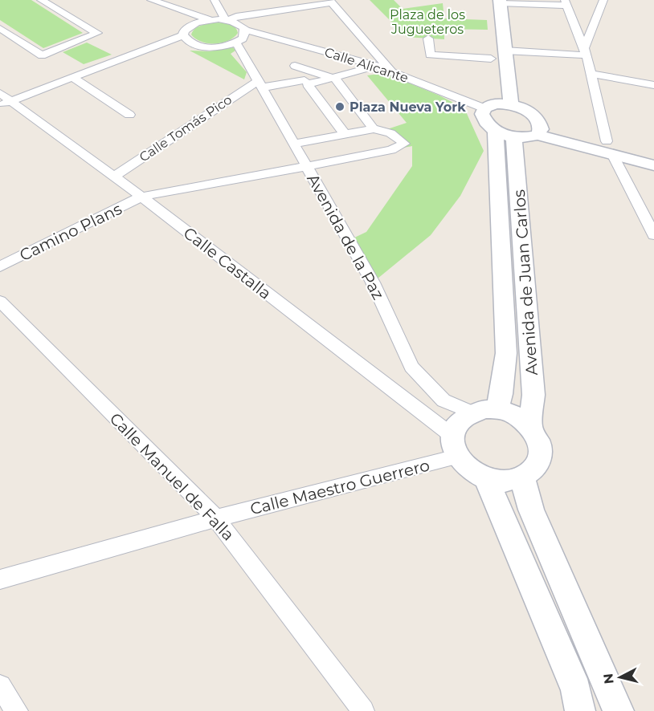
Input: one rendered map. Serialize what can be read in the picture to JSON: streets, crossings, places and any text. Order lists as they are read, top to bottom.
{
  "streets": {
    "main road": ["Avenida de Juan Carlos"],
    "street": [
      "Calle Alicante",
      "Calle Tomás Pico",
      "Camino Plans",
      "Avenida de la Paz",
      "Calle Castalla",
      "Calle Manuel de Falla",
      "Calle Maestro Guerrero"
    ]
  },
  "crossings": [
    ["Calle Tomás Pico", "Avenida de la Paz"],
    ["Calle Tomás Pico", "Calle Castalla"],
    ["Camino Plans", "Avenida de la Paz"],
    ["Camino Plans", "Calle Castalla"],
    ["Avenida de la Paz", "Calle Castalla"],
    ["Avenida de la Paz", "Avenida de Juan Carlos"],
    ["Avenida de la Paz", "Calle Maestro Guerrero"],
    ["Calle Castalla", "Avenida de Juan Carlos"],
    ["Calle Castalla", "Calle Maestro Guerrero"],
    ["Avenida de Juan Carlos", "Calle Maestro Guerrero"],
    ["Calle Manuel de Falla", "Calle Maestro Guerrero"]
  ],
  "parks": ["Plaza de los Jugueteros"],
  "places": ["Plaza Nueva York"],
  "north": "left"
}
